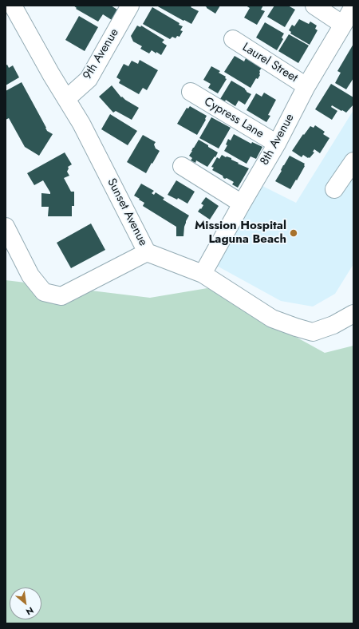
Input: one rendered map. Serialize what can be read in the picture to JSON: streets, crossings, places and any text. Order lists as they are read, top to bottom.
{
  "streets": {
    "street": [
      "9th Avenue",
      "Laurel Street",
      "Cypress Lane",
      "8th Avenue",
      "Sunset Avenue"
    ]
  },
  "crossings": [
    ["9th Avenue", "Sunset Avenue"],
    ["Laurel Street", "8th Avenue"],
    ["Cypress Lane", "8th Avenue"],
    ["8th Avenue", "Sunset Avenue"]
  ],
  "places": ["Mission Hospital Laguna Beach"],
  "north": "bottom right"
}
